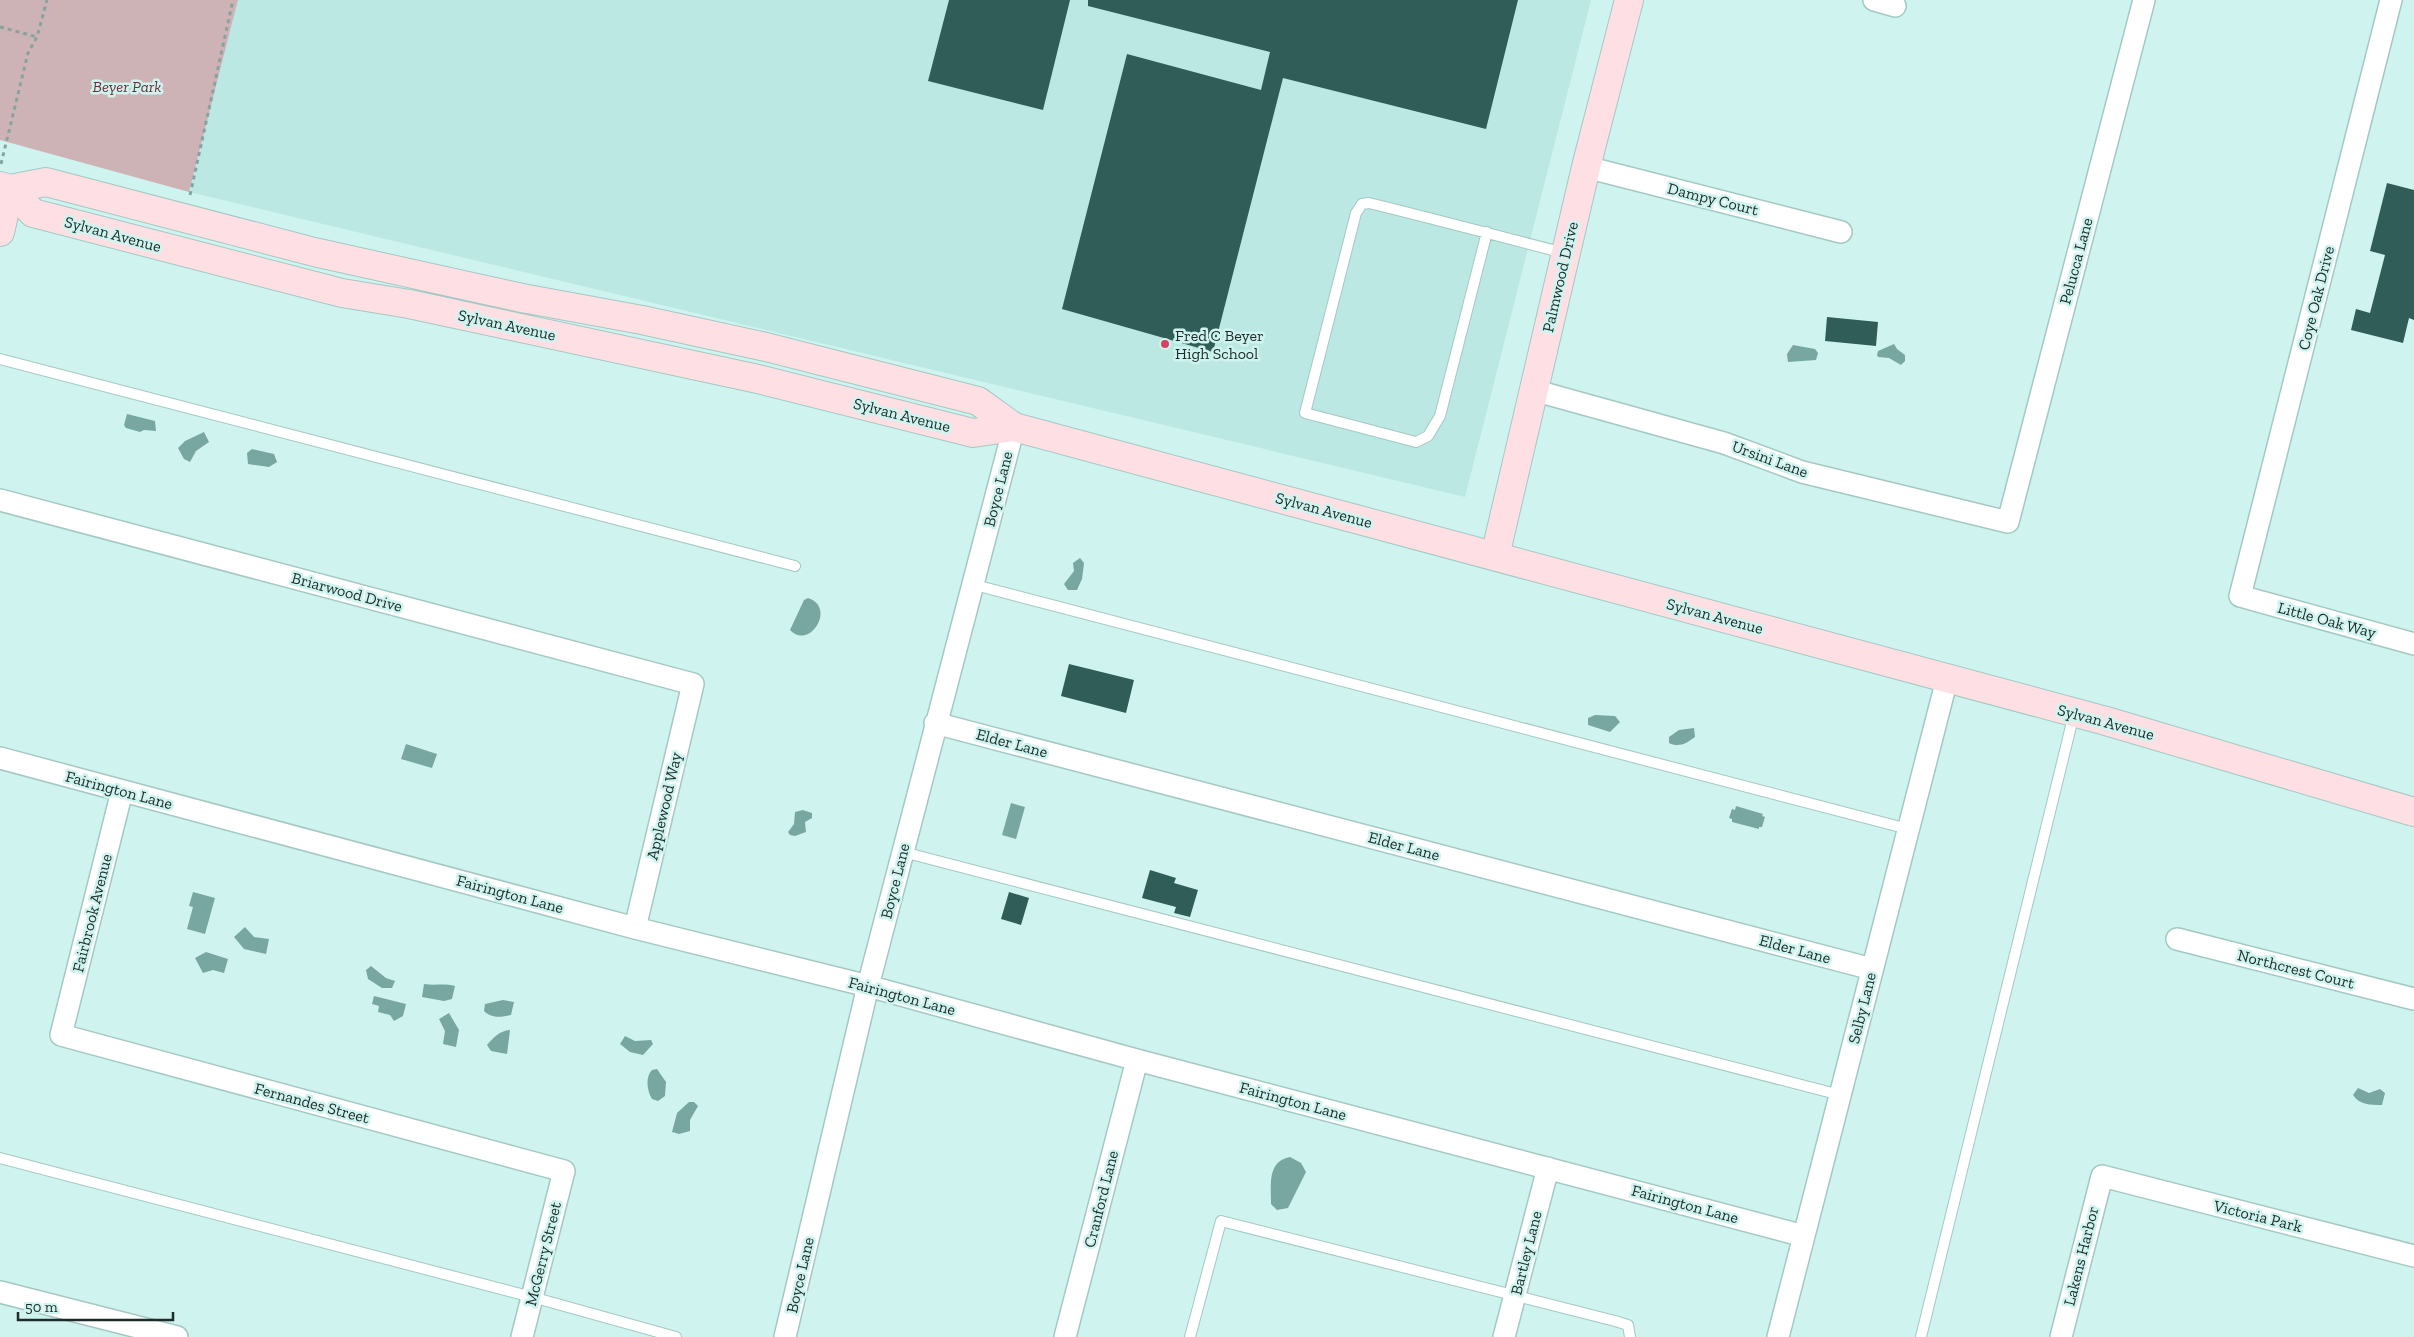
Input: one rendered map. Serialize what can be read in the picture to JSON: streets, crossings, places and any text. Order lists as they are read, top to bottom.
{
  "streets": {
    "main road": ["Sylvan Avenue", "Palmwood Drive"],
    "street": [
      "Dampy Court",
      "Pelucca Lane",
      "Coye Oak Drive",
      "Ursini Lane",
      "Boyce Lane",
      "Briarwood Drive",
      "Little Oak Way",
      "Elder Lane",
      "Fairington Lane",
      "Applewood Way",
      "Fairbrook Avenue",
      "Northcrest Court",
      "Selby Lane",
      "Fernandes Street",
      "Cranford Lane",
      "Victoria Park",
      "Bartley Lane",
      "McGerry Street",
      "Lakens Harbor"
    ]
  },
  "crossings": [
    ["Dampy Court", "Palmwood Drive"],
    ["Sylvan Avenue", "Palmwood Drive"],
    ["Sylvan Avenue", "Boyce Lane"],
    ["Sylvan Avenue", "Selby Lane"],
    ["Pelucca Lane", "Ursini Lane"],
    ["Palmwood Drive", "Ursini Lane"],
    ["Coye Oak Drive", "Little Oak Way"],
    ["Boyce Lane", "Elder Lane"],
    ["Boyce Lane", "Fairington Lane"],
    ["Briarwood Drive", "Applewood Way"],
    ["Elder Lane", "Selby Lane"],
    ["Fairington Lane", "Applewood Way"],
    ["Fairington Lane", "Fairbrook Avenue"],
    ["Fairington Lane", "Selby Lane"],
    ["Fairington Lane", "Cranford Lane"],
    ["Fairington Lane", "Bartley Lane"],
    ["Fairbrook Avenue", "Fernandes Street"],
    ["Fernandes Street", "McGerry Street"],
    ["Victoria Park", "Lakens Harbor"]
  ],
  "parks": ["Beyer Park"],
  "places": ["Fred C Beyer High School"],
  "scale_bar": "50 m"
}
